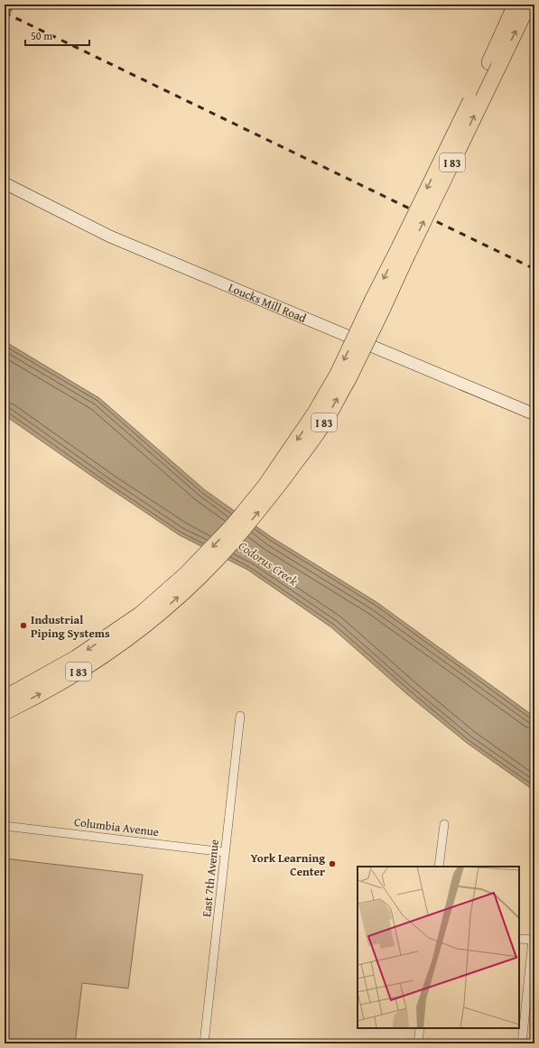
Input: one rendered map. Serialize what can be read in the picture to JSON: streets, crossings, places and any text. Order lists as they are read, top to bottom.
{
  "streets": {
    "highway": ["I 83"],
    "street": ["Loucks Mill Road", "Columbia Avenue", "East 7th Avenue"]
  },
  "crossings": [
    ["Columbia Avenue", "East 7th Avenue"]
  ],
  "water": ["Codorus Creek"],
  "places": ["Industrial Piping Systems", "York Learning Center"],
  "scale_bar": "50 m"
}
